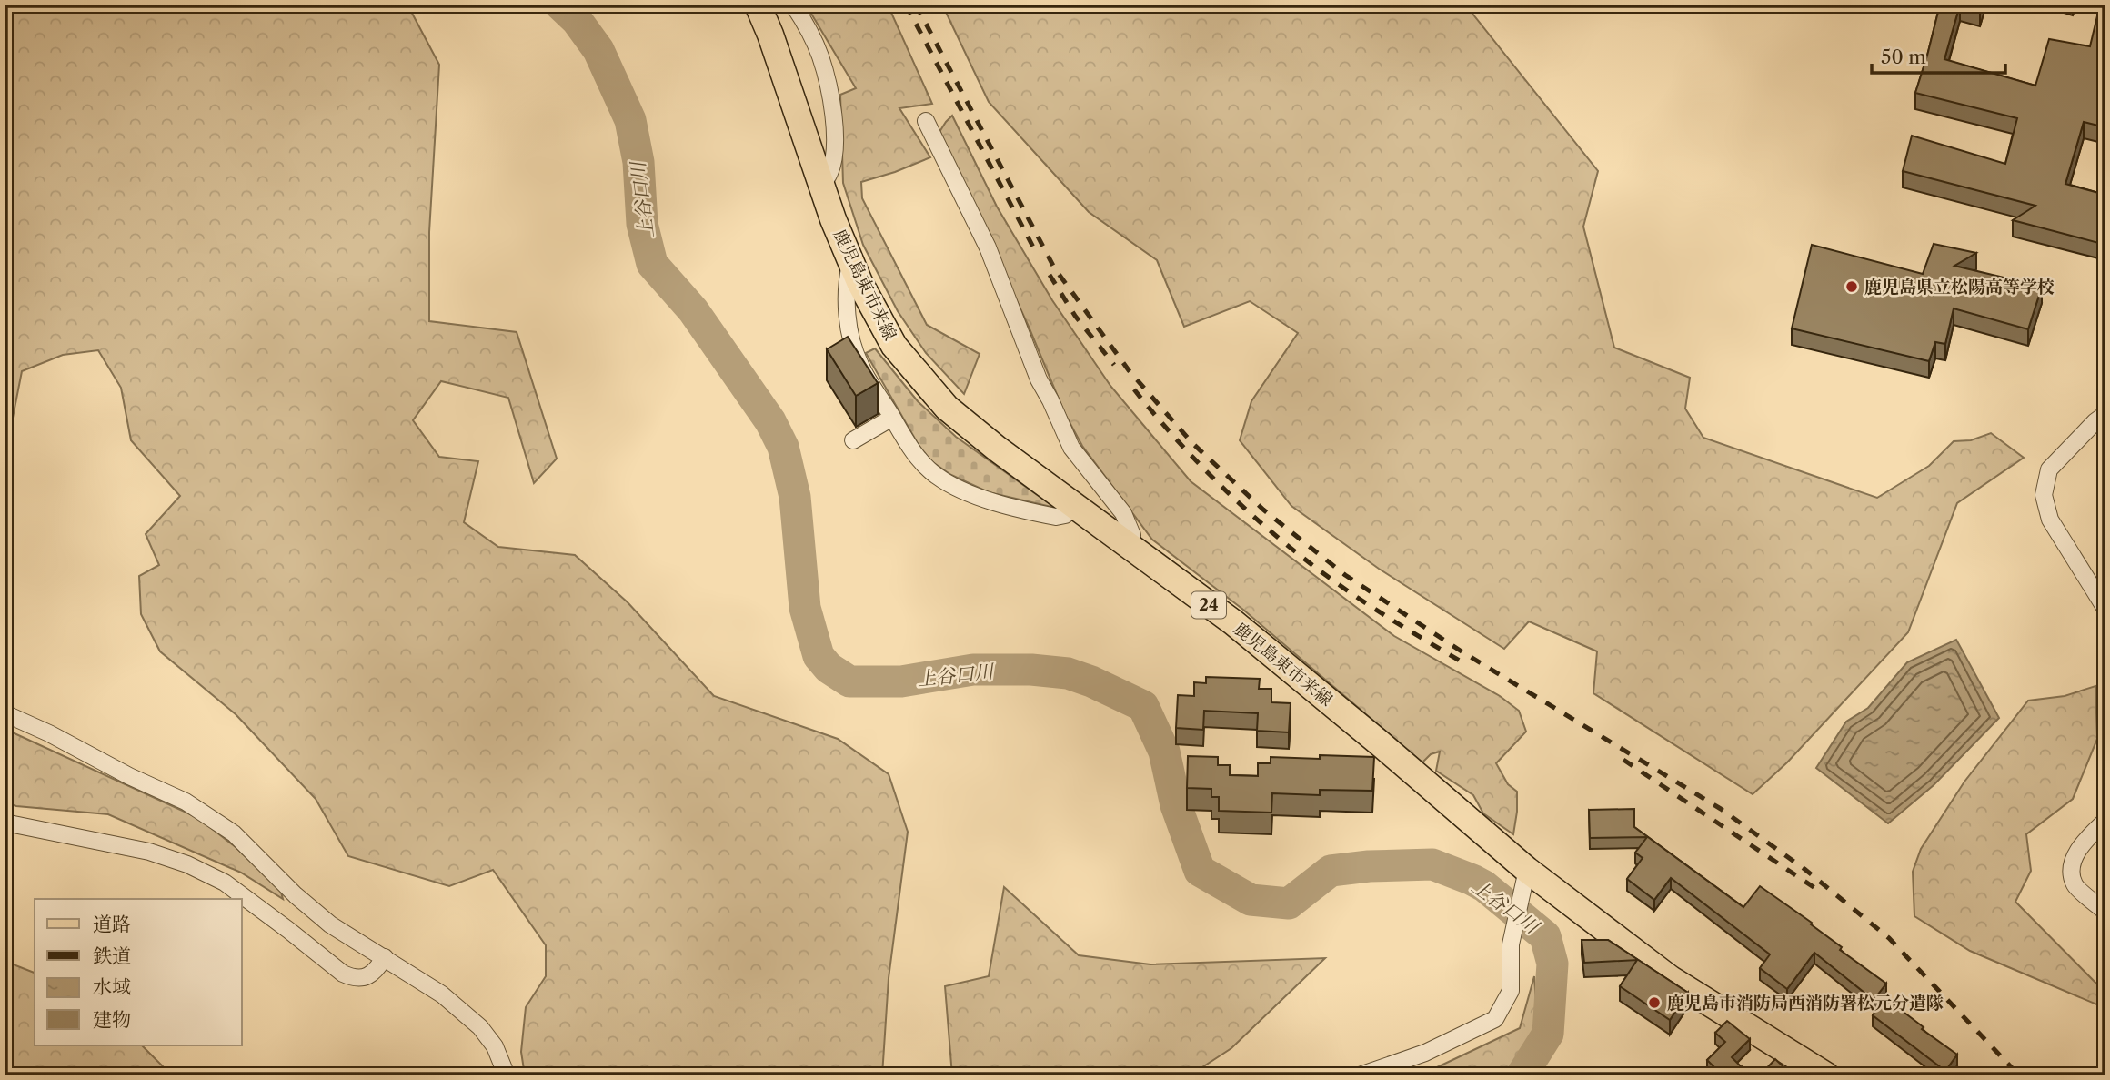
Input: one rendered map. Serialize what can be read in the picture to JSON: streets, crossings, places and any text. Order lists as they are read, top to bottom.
{
  "streets": {
    "main road": ["鹿児島東市来線", "24"]
  },
  "water": ["上谷口川"],
  "places": ["鹿児島県立松陽高等学校", "鹿児島市消防局西消防署松元分遣隊"],
  "legend": [
    "道路",
    "鉄道",
    "水域",
    "建物"
  ],
  "scale_bar": "50 m"
}
